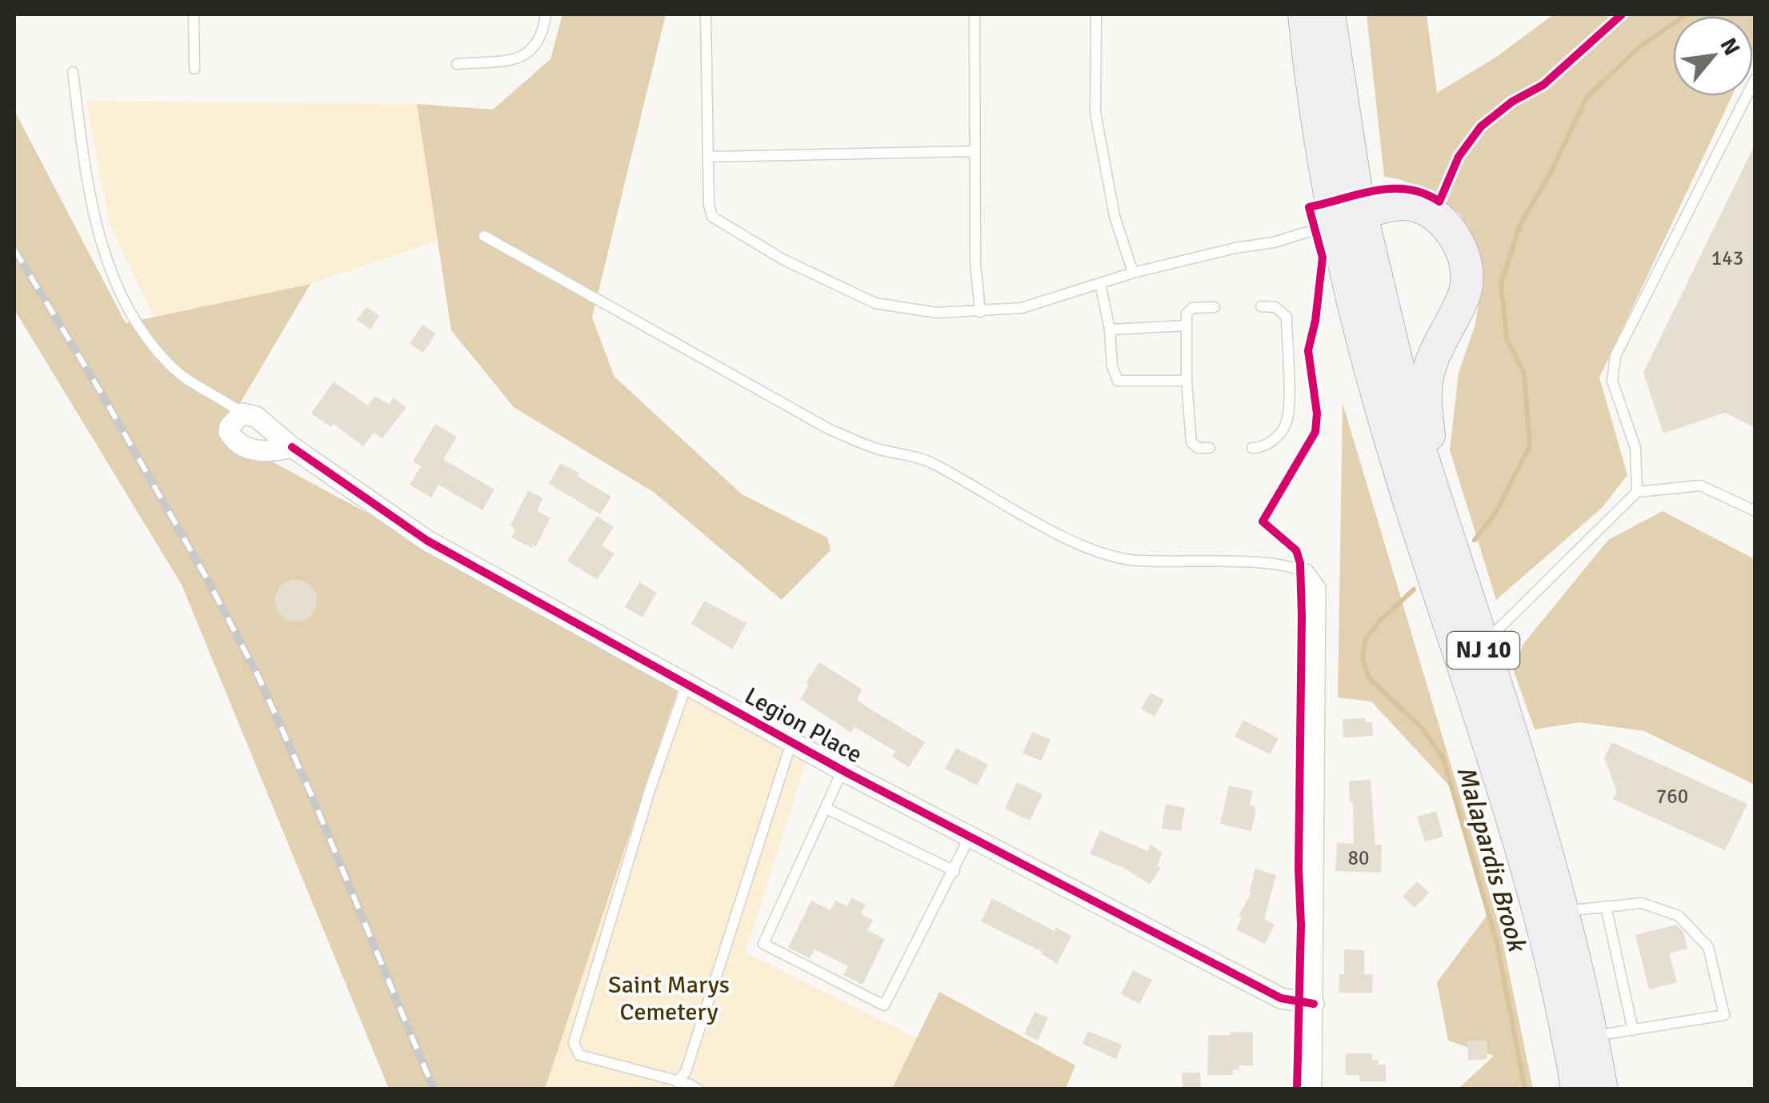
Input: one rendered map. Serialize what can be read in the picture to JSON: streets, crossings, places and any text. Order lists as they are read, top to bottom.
{
  "streets": {
    "main road": ["NJ 10"],
    "street": ["Legion Place"]
  },
  "water": ["Malapardis Brook"],
  "parks": ["Saint Marys Cemetery"],
  "house_numbers": ["143", "760", "80"],
  "north": "top right"
}
